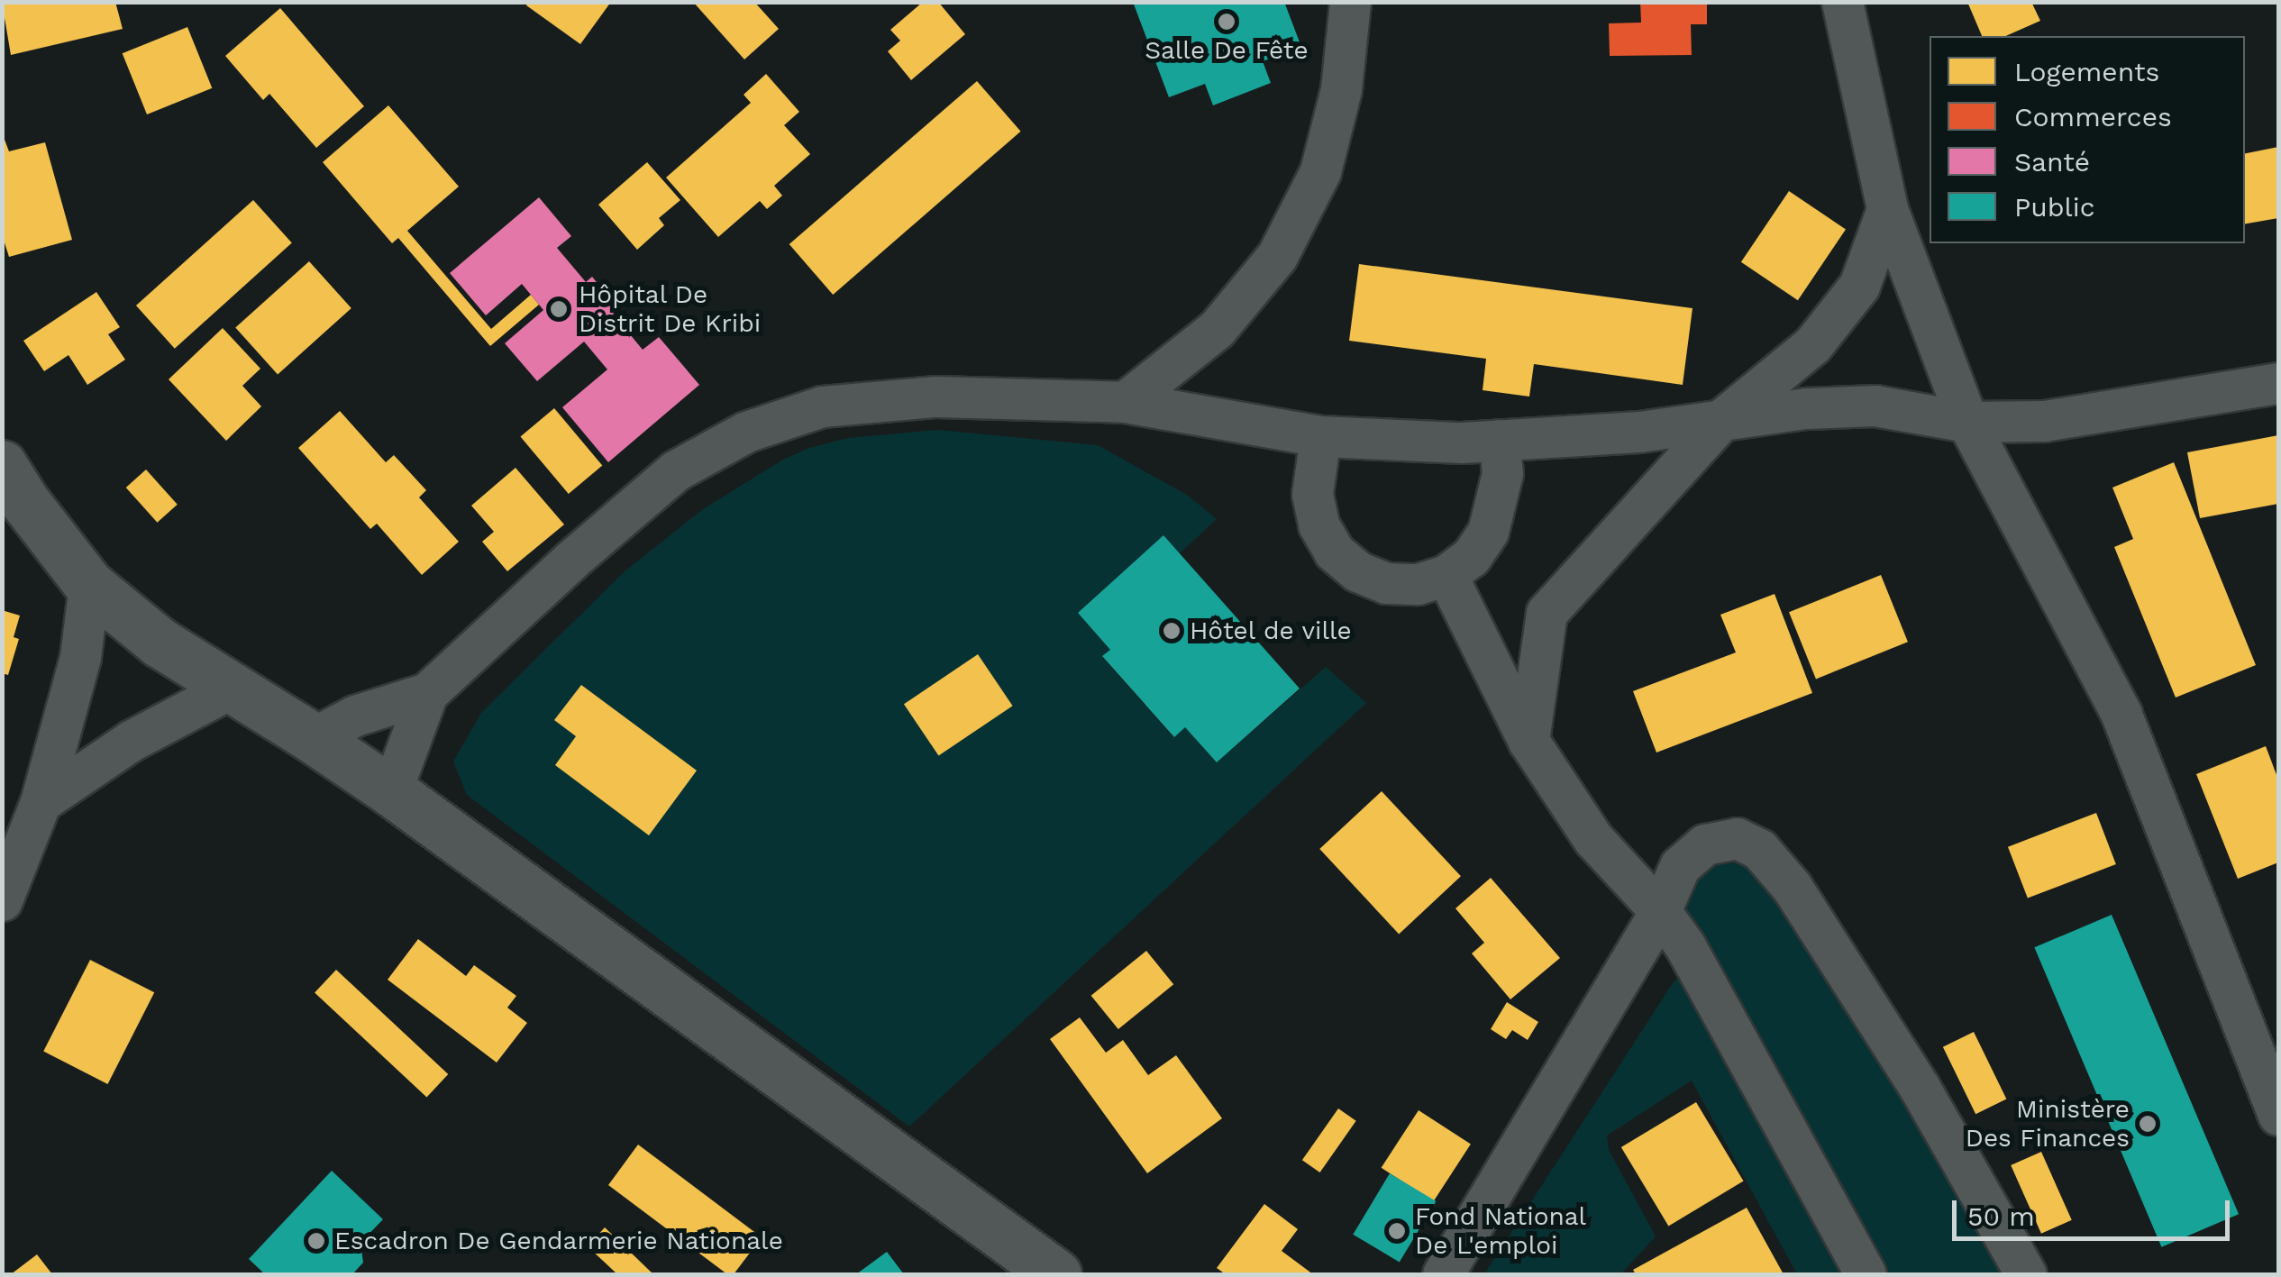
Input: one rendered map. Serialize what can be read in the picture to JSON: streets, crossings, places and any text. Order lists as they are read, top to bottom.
{
  "places": [
    "Salle De Fête",
    "Hôpital De Distrit De Kribi",
    "Hôtel de ville",
    "Ministère Des Finances",
    "Fond National De L'emploi",
    "Escadron De Gendarmerie Nationale"
  ],
  "legend": [
    "Logements",
    "Commerces",
    "Santé",
    "Public"
  ],
  "scale_bar": "50 m"
}
